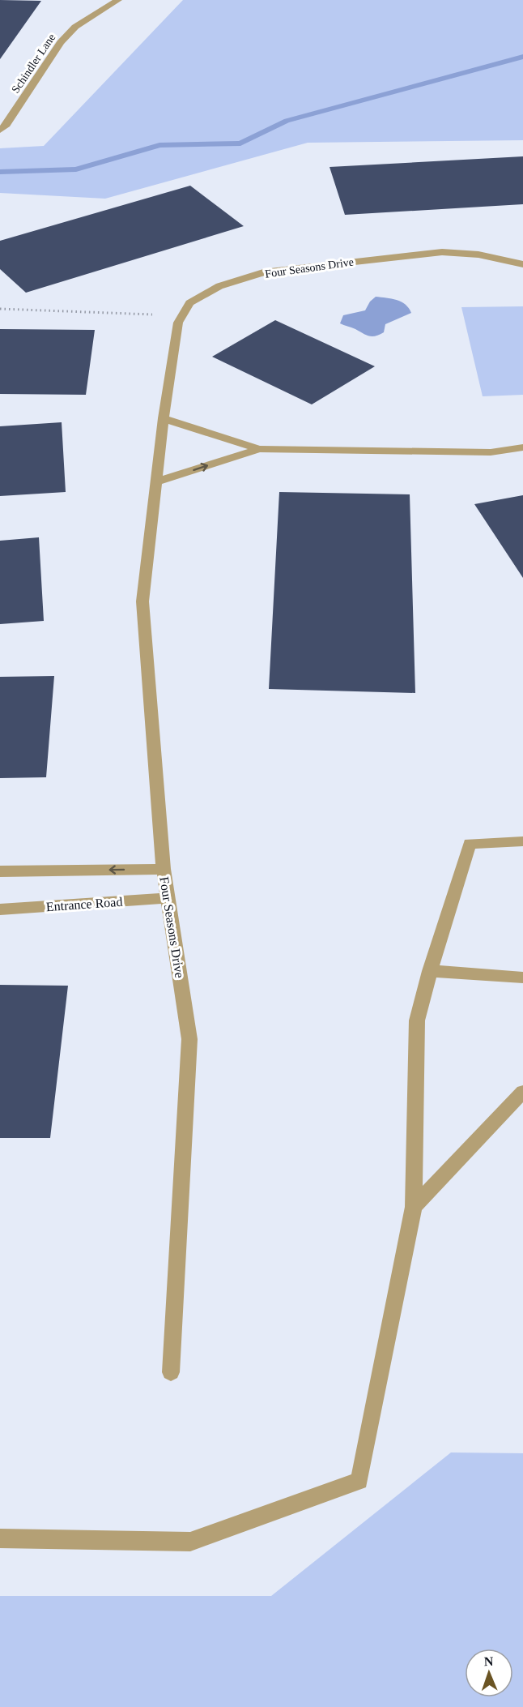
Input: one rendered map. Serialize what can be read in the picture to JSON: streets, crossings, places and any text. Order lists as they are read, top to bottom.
{
  "streets": {
    "street": ["Schindler Lane", "Four Seasons Drive", "Entrance Road"]
  },
  "crossings": [
    ["Four Seasons Drive", "Entrance Road"]
  ],
  "north": "top"
}
